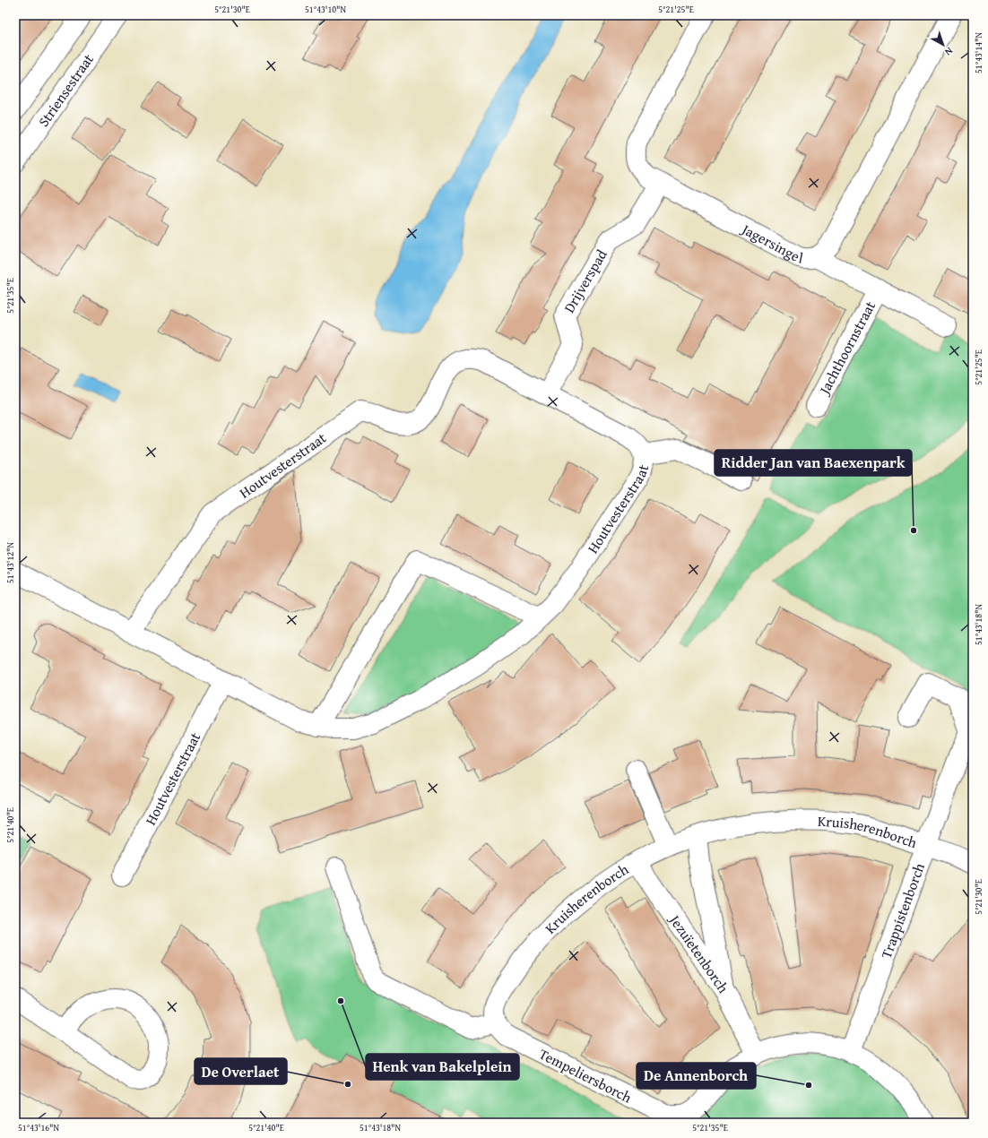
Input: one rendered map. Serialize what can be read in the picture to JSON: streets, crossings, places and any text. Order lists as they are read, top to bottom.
{
  "streets": {
    "street": [
      "Striensestraat",
      "Jagersingel",
      "Drijverspad",
      "Jachthoornstraat",
      "Houtvesterstraat",
      "Kruisherenborch",
      "Trappistenborch",
      "Jezuïetenborch",
      "Tempeliersborch"
    ]
  },
  "crossings": [
    ["Jagersingel", "Drijverspad"],
    ["Jagersingel", "Jachthoornstraat"],
    ["Drijverspad", "Houtvesterstraat"],
    ["Kruisherenborch", "Trappistenborch"],
    ["Kruisherenborch", "Jezuïetenborch"],
    ["Kruisherenborch", "Tempeliersborch"]
  ],
  "places": [
    "Ridder Jan van Baexenpark",
    "Henk van Bakelplein",
    "De Overlaet",
    "De Annenborch"
  ],
  "north": "bottom right",
  "coordinates": [
    "5°21'30\"E",
    "51°43'10\"N",
    "5°21'25\"E",
    "51°43'14\"N",
    "5°21'35\"E",
    "51°43'12\"N",
    "51°43'18\"N",
    "5°21'40\"E",
    "51°43'16\"N"
  ]
}
